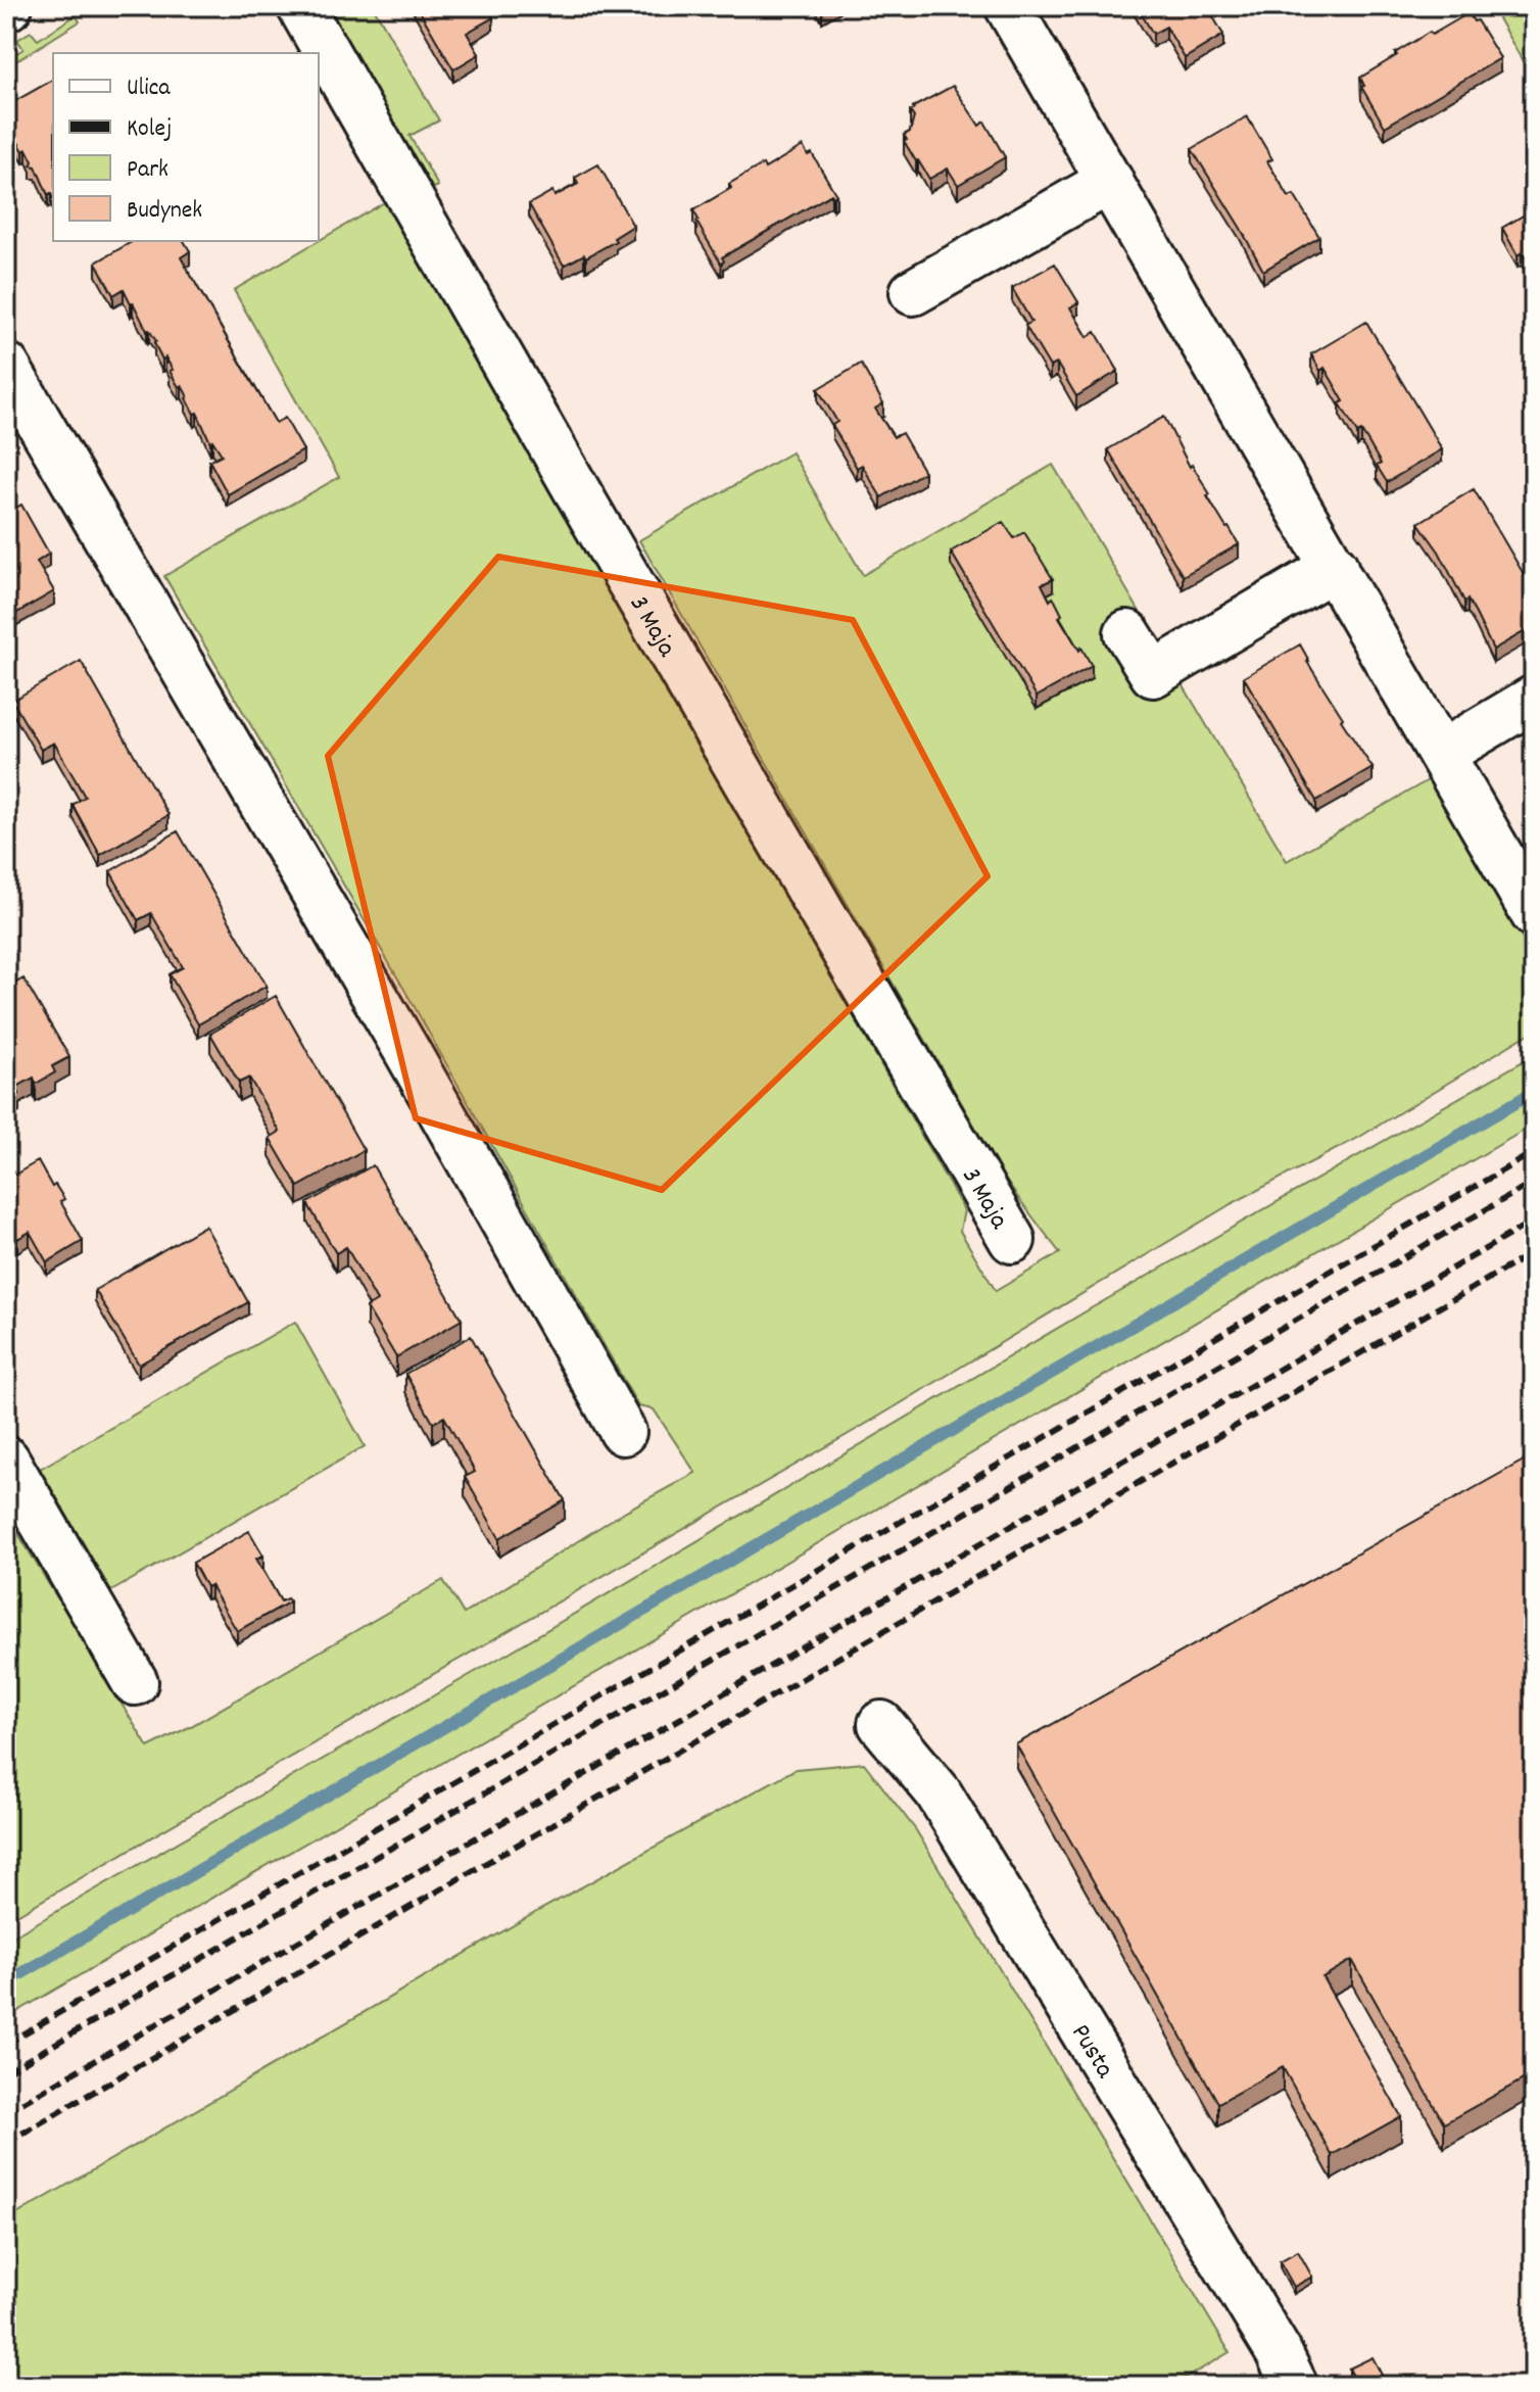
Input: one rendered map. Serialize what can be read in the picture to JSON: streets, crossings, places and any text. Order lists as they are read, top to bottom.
{
  "streets": {
    "street": ["3 Maja", "Pusta"]
  },
  "legend": [
    "Ulica",
    "Kolej",
    "Park",
    "Budynek"
  ]
}
